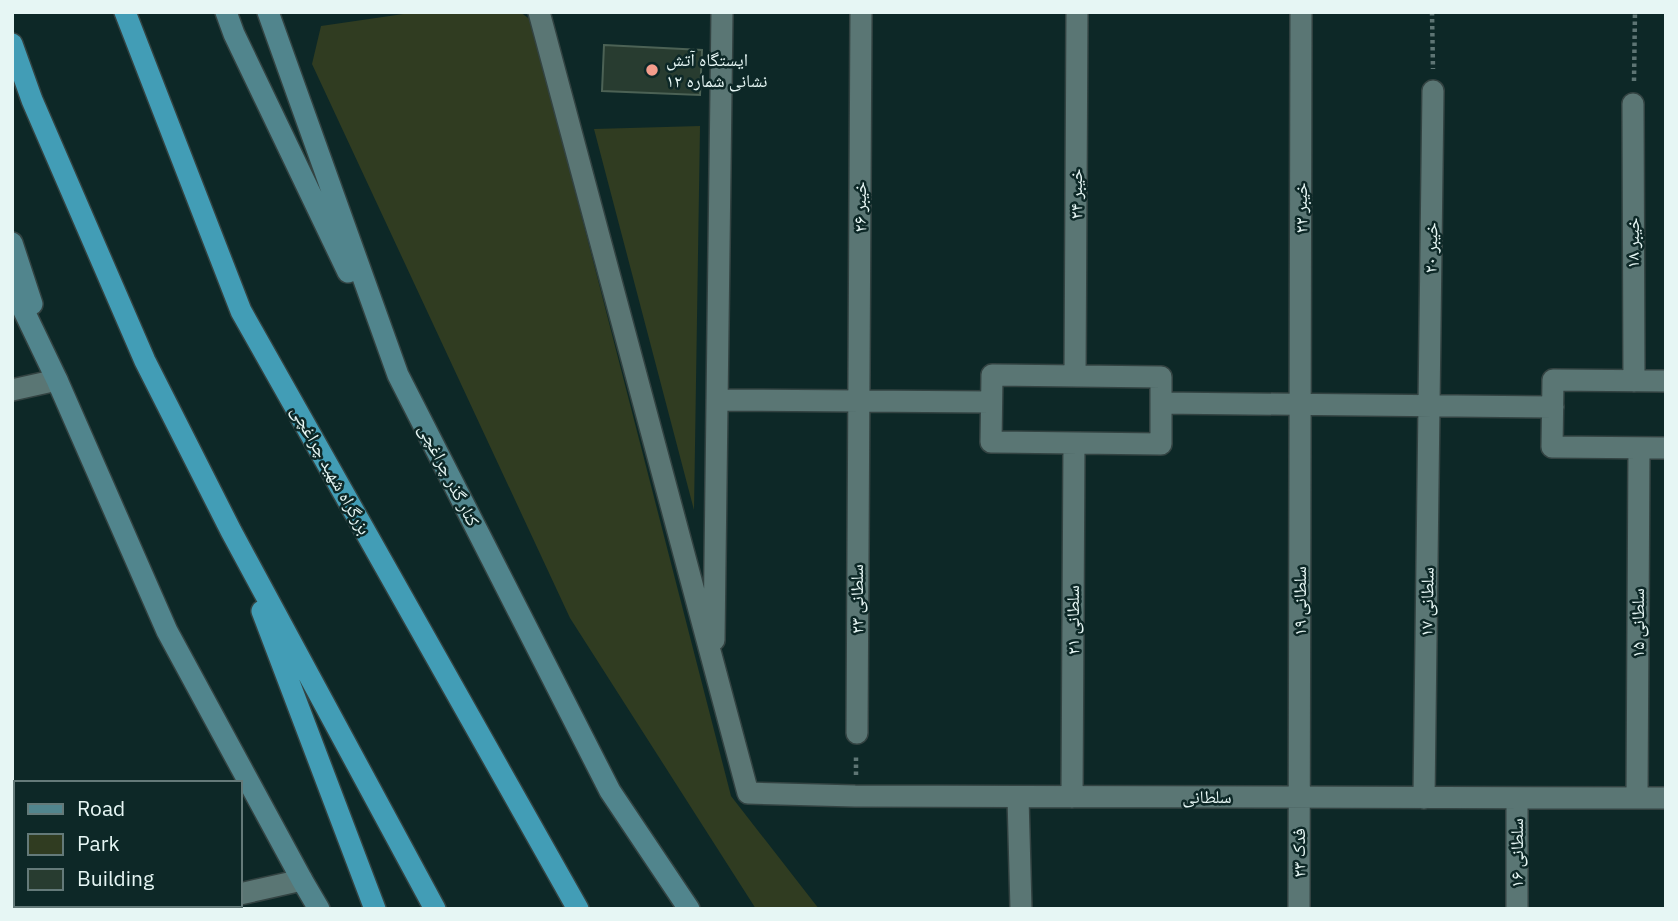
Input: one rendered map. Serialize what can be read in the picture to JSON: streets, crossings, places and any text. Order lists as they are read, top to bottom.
{
  "streets": {
    "highway": ["بزرگراه شهید چراغچی"],
    "main road": ["کنار گذر چراغچی"],
    "street": [
      "خیبر ۲۴",
      "خیبر ۲۶",
      "خیبر ۲۲",
      "خیبر ۱۸",
      "خیبر ۲۰",
      "سلطانی ۲۳",
      "سلطانی ۱۹",
      "سلطانی ۱۷",
      "سلطانی ۲۱",
      "سلطانی ۱۵",
      "سلطانی",
      "فدک ۲۳",
      "سلطانی ۱۶"
    ]
  },
  "crossings": [
    ["خیبر ۲۶", "سلطانی ۲۳"],
    ["خیبر ۲۲", "سلطانی ۱۹"],
    ["خیبر ۲۰", "سلطانی ۱۷"],
    ["سلطانی ۱۹", "سلطانی"],
    ["سلطانی ۱۹", "فدک ۲۳"],
    ["سلطانی ۱۷", "سلطانی"],
    ["سلطانی ۲۱", "سلطانی"],
    ["سلطانی ۱۵", "سلطانی"],
    ["سلطانی", "فدک ۲۳"],
    ["سلطانی", "سلطانی ۱۶"]
  ],
  "places": ["ایستگاه آتش نشانی شماره ۱۲"],
  "legend": ["Road", "Park", "Building"]
}
